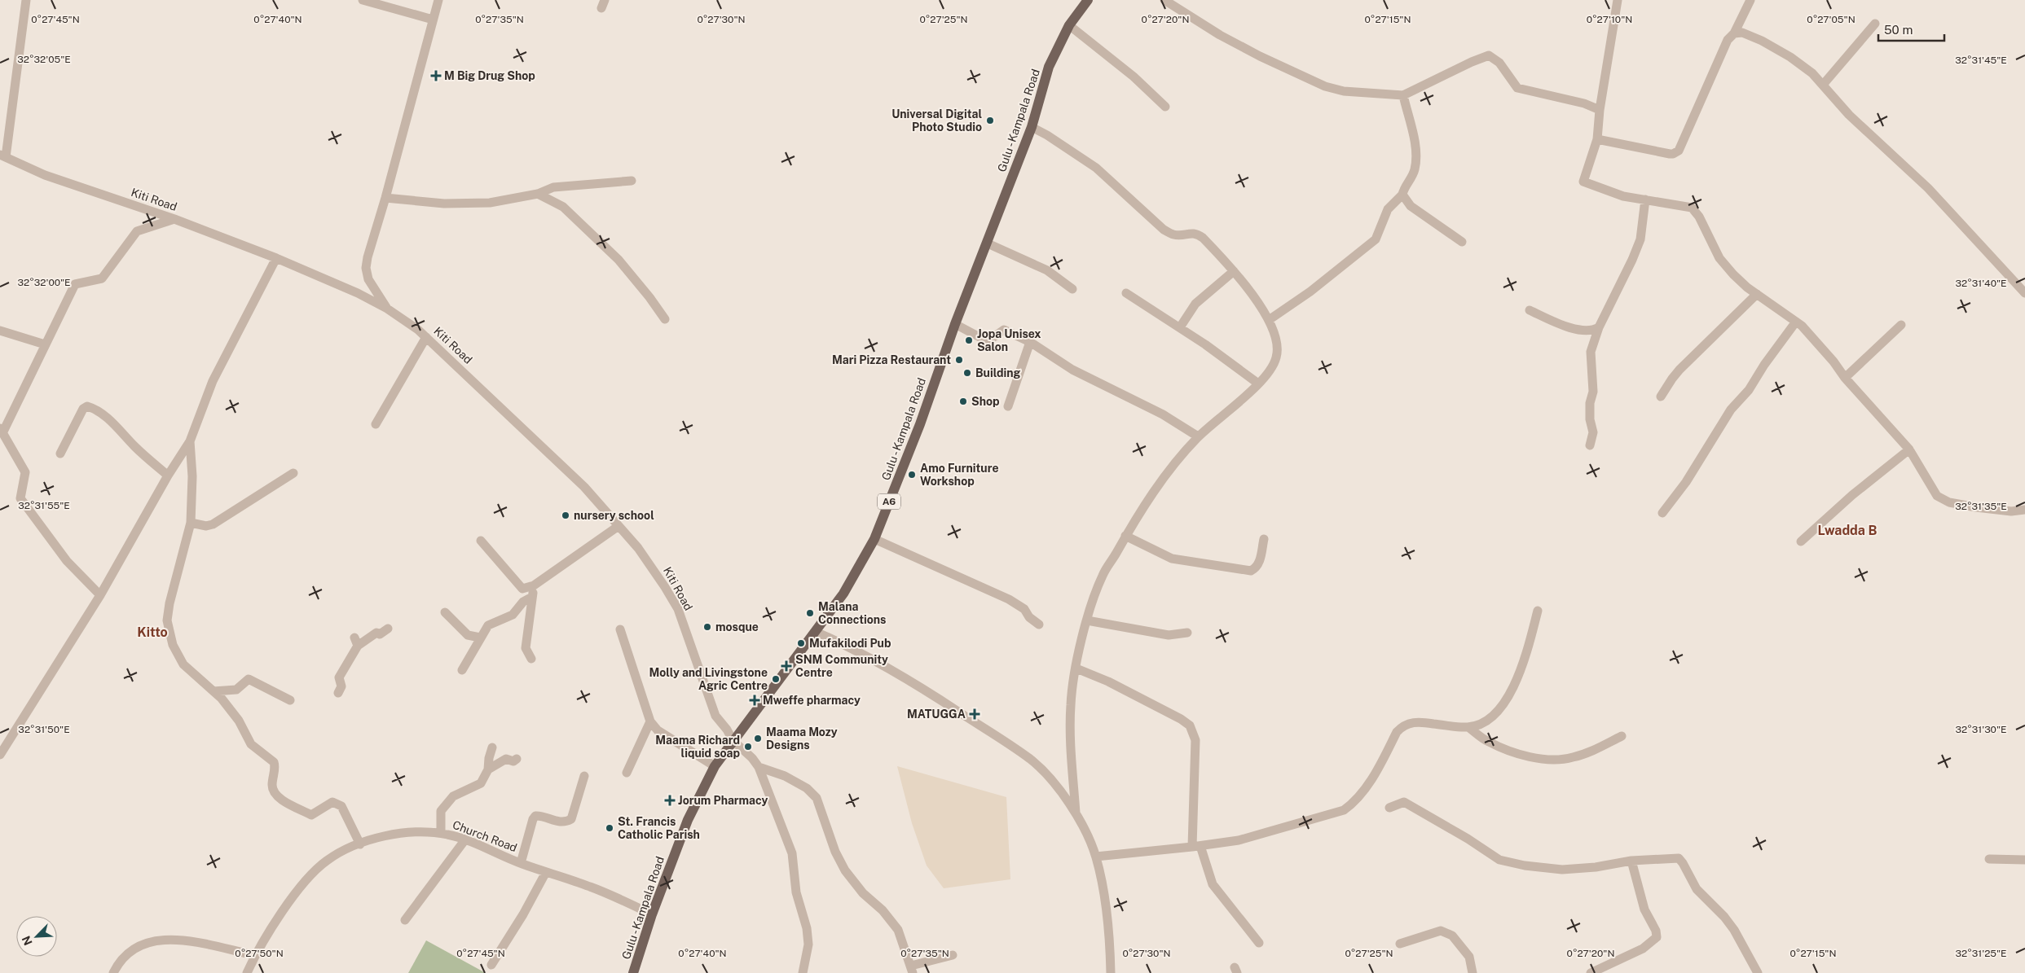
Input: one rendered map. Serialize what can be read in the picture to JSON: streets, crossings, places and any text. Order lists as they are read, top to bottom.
{
  "streets": {
    "main road": ["Gulu - Kampala Road", "A6"],
    "street": ["Kiti Road", "Church Road"]
  },
  "crossings": [
    ["Gulu - Kampala Road", "Kiti Road"],
    ["Gulu - Kampala Road", "Church Road"]
  ],
  "districts": ["Lwadda B", "Kitto"],
  "places": {
    "health": [
      "M Big Drug Shop",
      "SNM Community Centre",
      "Mweffe pharmacy",
      "MATUGGA",
      "Jorum Pharmacy"
    ],
    "other": [
      "Universal Digital Photo Studio",
      "Jopa Unisex Salon",
      "Mari Pizza Restaurant",
      "Building",
      "Shop",
      "Amo Furniture Workshop",
      "nursery school",
      "Malana Connections",
      "mosque",
      "Mufakilodi Pub",
      "Molly and Livingstone Agric Centre",
      "Maama Mozy Designs",
      "Maama Richard liquid soap",
      "St. Francis Catholic Parish"
    ]
  },
  "scale_bar": "50 m",
  "north": "bottom left",
  "coordinates": [
    "0°27'15\"N",
    "0°27'10\"N",
    "0°27'05\"N",
    "0°27'45\"N",
    "0°27'40\"N",
    "0°27'35\"N",
    "0°27'30\"N",
    "0°27'25\"N",
    "0°27'20\"N",
    "32°32'05\"E",
    "32°31'45\"E",
    "32°32'00\"E",
    "32°31'40\"E",
    "32°31'55\"E",
    "32°31'35\"E",
    "32°31'50\"E",
    "32°31'30\"E",
    "32°31'25\"E",
    "0°27'50\"N"
  ]
}
